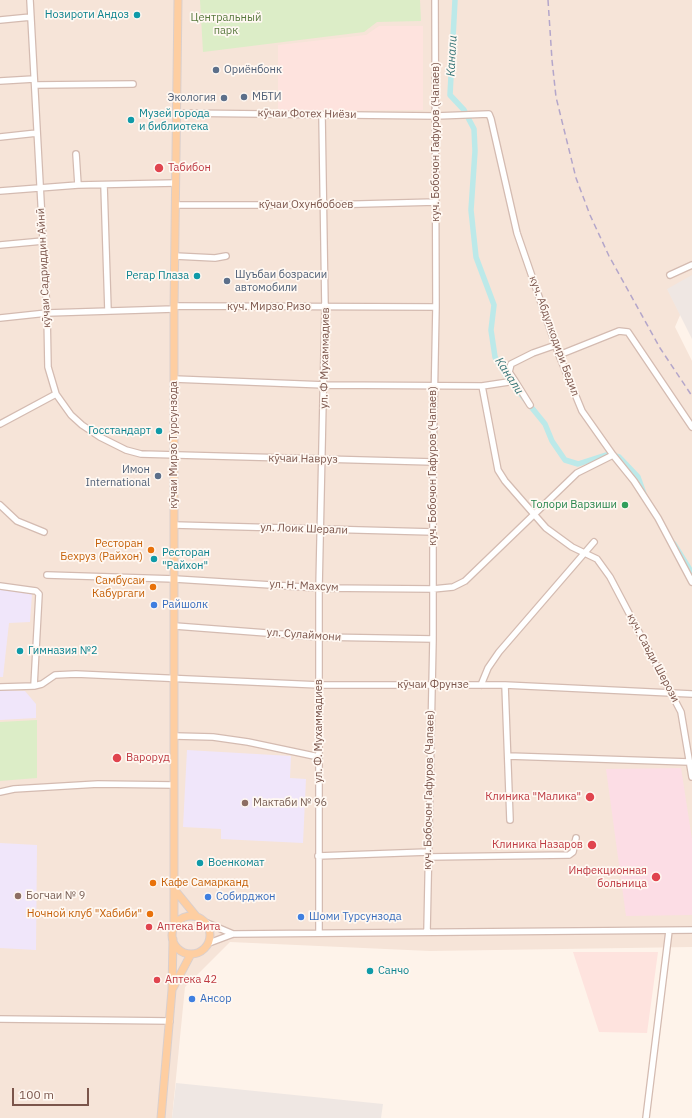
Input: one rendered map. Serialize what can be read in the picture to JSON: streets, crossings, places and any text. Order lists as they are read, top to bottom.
{
  "streets": {
    "main road": ["кӯчаи Мирзо Турсунзода"],
    "street": [
      "кӯчаи Фотех Ниёзи",
      "куч. Бобочон Гафуров (Чапаев)",
      "кӯчаи Охунбобоев",
      "кӯчаи Садриддин Айнӣ",
      "куч. Мирзо Ризо",
      "куч. Абдулкодири Бедил",
      "ул. Ф Мухаммадиев",
      "кӯчаи Навруз",
      "ул. Лоик Шерали",
      "ул. Н. Махсум",
      "ул. Сулаймони",
      "куч. Саъди Шерози",
      "кӯчаи Фрунзе",
      "ул. Ф. Мухаммадиев"
    ]
  },
  "crossings": [
    ["кӯчаи Фотех Ниёзи", "куч. Бобочон Гафуров (Чапаев)"],
    ["кӯчаи Фотех Ниёзи", "куч. Абдулкодири Бедил"],
    ["кӯчаи Фотех Ниёзи", "ул. Ф Мухаммадиев"],
    ["кӯчаи Фотех Ниёзи", "кӯчаи Мирзо Турсунзода"],
    ["куч. Бобочон Гафуров (Чапаев)", "кӯчаи Охунбобоев"],
    ["куч. Бобочон Гафуров (Чапаев)", "куч. Мирзо Ризо"],
    ["куч. Бобочон Гафуров (Чапаев)", "куч. Абдулкодири Бедил"],
    ["куч. Бобочон Гафуров (Чапаев)", "кӯчаи Навруз"],
    ["куч. Бобочон Гафуров (Чапаев)", "ул. Лоик Шерали"],
    ["куч. Бобочон Гафуров (Чапаев)", "ул. Н. Махсум"],
    ["куч. Бобочон Гафуров (Чапаев)", "ул. Сулаймони"],
    ["куч. Бобочон Гафуров (Чапаев)", "кӯчаи Фрунзе"],
    ["кӯчаи Охунбобоев", "ул. Ф Мухаммадиев"],
    ["кӯчаи Охунбобоев", "кӯчаи Мирзо Турсунзода"],
    ["кӯчаи Садриддин Айнӣ", "куч. Мирзо Ризо"],
    ["кӯчаи Садриддин Айнӣ", "кӯчаи Мирзо Турсунзода"],
    ["кӯчаи Садриддин Айнӣ", "кӯчаи Навруз"],
    ["куч. Мирзо Ризо", "ул. Ф Мухаммадиев"],
    ["куч. Мирзо Ризо", "кӯчаи Мирзо Турсунзода"],
    ["куч. Абдулкодири Бедил", "ул. Н. Махсум"],
    ["ул. Ф Мухаммадиев", "кӯчаи Навруз"],
    ["ул. Ф Мухаммадиев", "ул. Лоик Шерали"],
    ["ул. Ф Мухаммадиев", "ул. Ф. Мухаммадиев"],
    ["кӯчаи Мирзо Турсунзода", "кӯчаи Навруз"],
    ["кӯчаи Мирзо Турсунзода", "ул. Лоик Шерали"],
    ["кӯчаи Мирзо Турсунзода", "ул. Н. Махсум"],
    ["кӯчаи Мирзо Турсунзода", "ул. Сулаймони"],
    ["кӯчаи Мирзо Турсунзода", "кӯчаи Фрунзе"],
    ["ул. Лоик Шерали", "ул. Ф. Мухаммадиев"],
    ["ул. Н. Махсум", "куч. Саъди Шерози"],
    ["ул. Н. Махсум", "ул. Ф. Мухаммадиев"],
    ["ул. Сулаймони", "ул. Ф. Мухаммадиев"],
    ["куч. Саъди Шерози", "кӯчаи Фрунзе"],
    ["кӯчаи Фрунзе", "ул. Ф. Мухаммадиев"]
  ],
  "water": ["Канали"],
  "parks": ["Центральный парк"],
  "places": [
    "Нозироти Андоз",
    "Ориёнбонк",
    "МБТИ",
    "Экология",
    "Музей города и библиотека",
    "Табибон",
    "Регар Плаза",
    "Шуъбаи бозрасии автомобили",
    "Госстандарт",
    "Имон International",
    "Толори Варзиши",
    "Ресторан Бехруз (Райхон)",
    "Ресторан \"Райхон\"",
    "Самбусаи Кабургаги",
    "Райшолк",
    "Гимназия №2",
    "Вароруд",
    "Клиника \"Малика\"",
    "Мактаби № 96",
    "Клиника Назаров",
    "Военкомат",
    "Инфекционная больница",
    "Кафе Самарканд",
    "Богчаи № 9",
    "Собирджон",
    "Ночной клуб \"Хабиби\"",
    "Шоми Турсунзода",
    "Аптека Вита",
    "Санчо",
    "Аптека 42",
    "Ансор"
  ],
  "scale_bar": "100 m"
}
